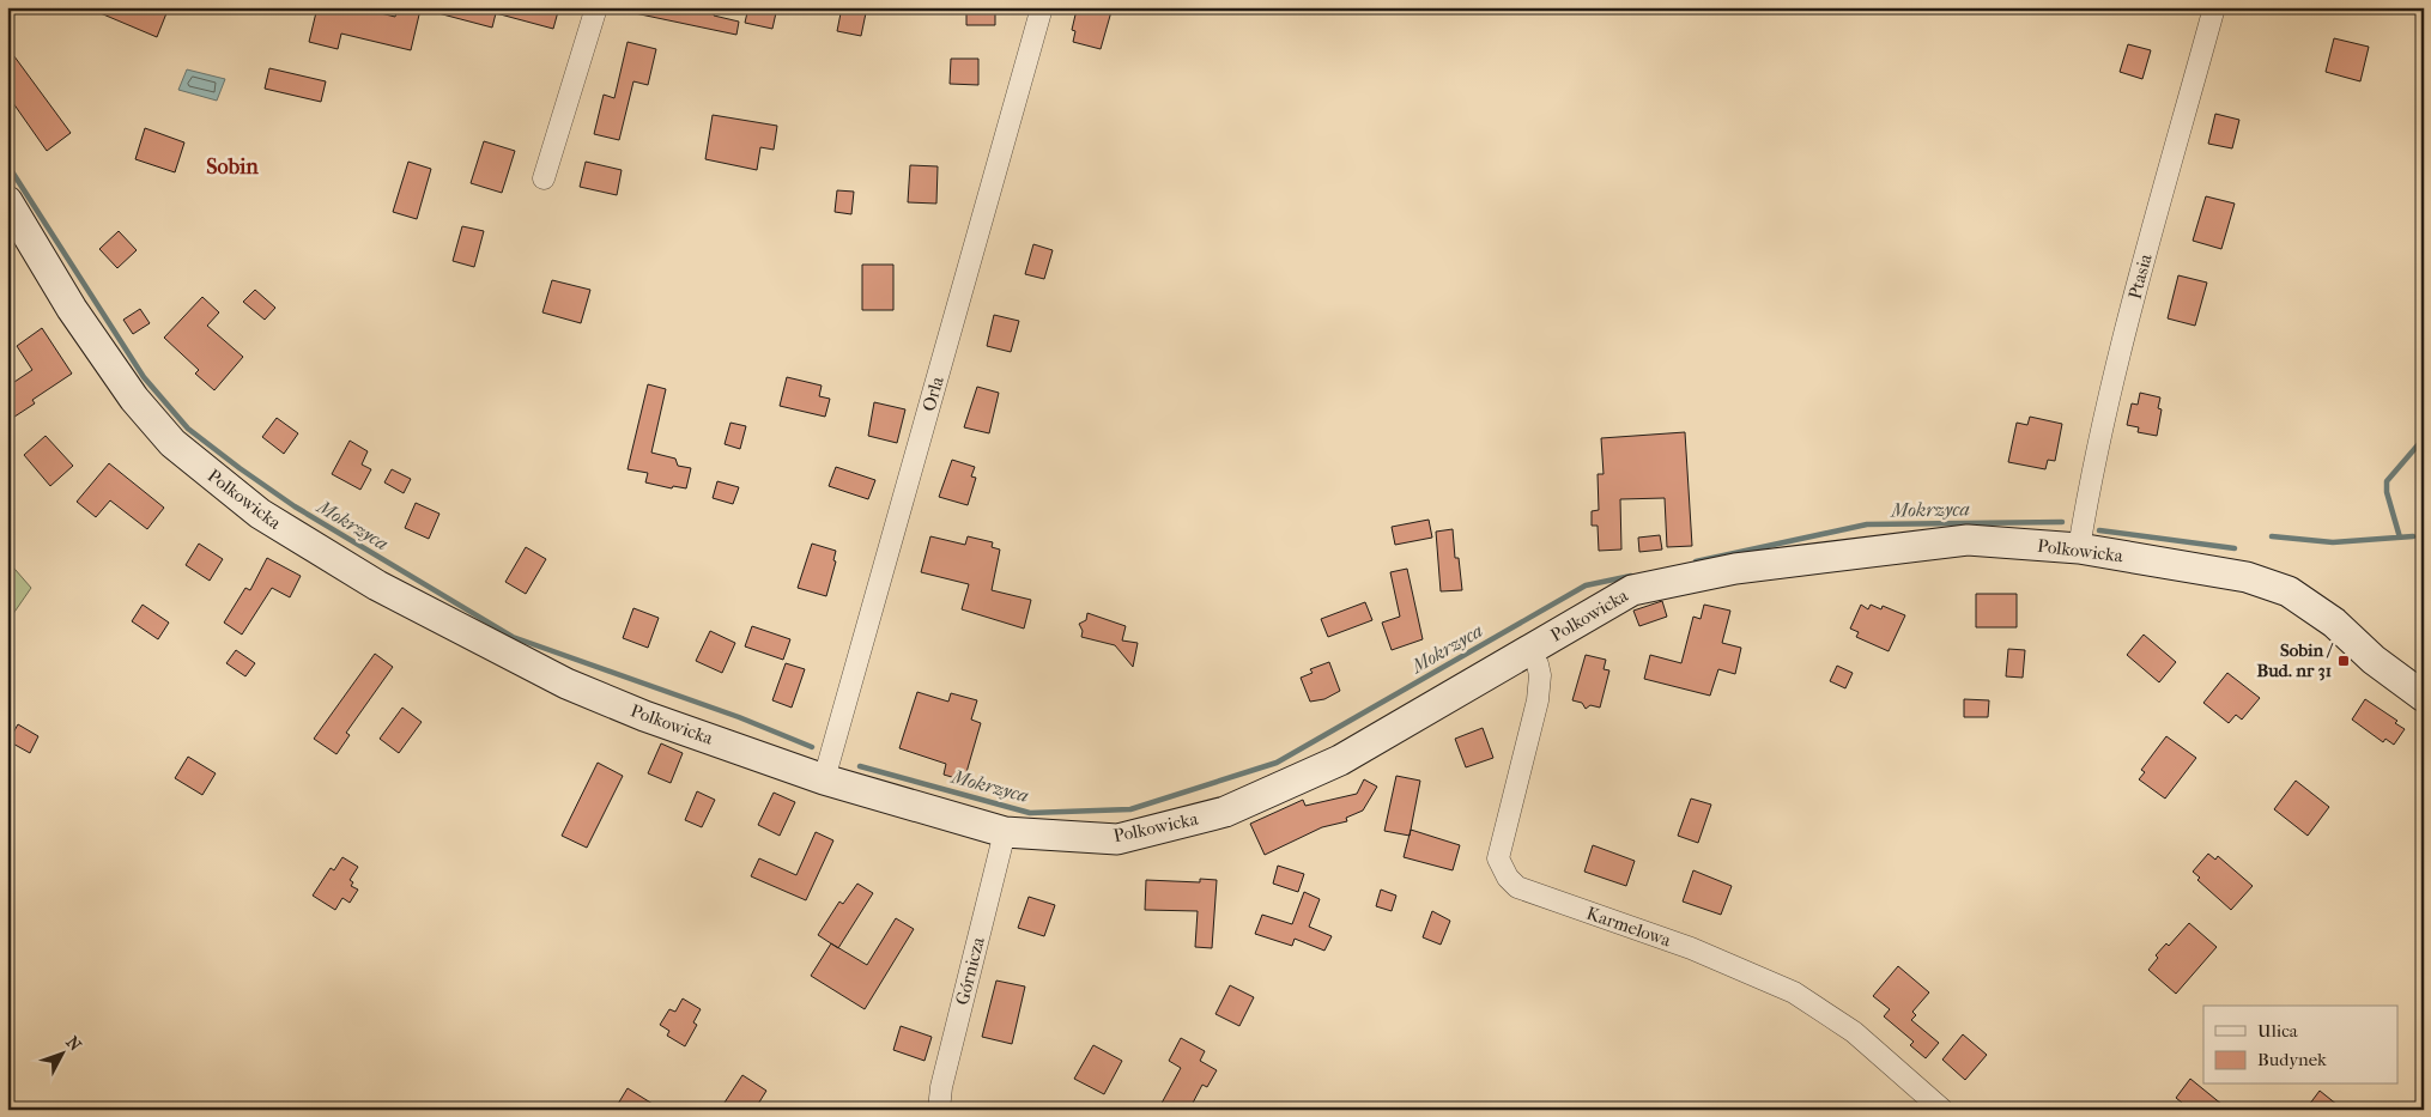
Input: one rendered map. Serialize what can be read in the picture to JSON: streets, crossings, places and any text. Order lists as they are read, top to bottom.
{
  "streets": {
    "street": [
      "Ptasia",
      "Orla",
      "Polkowicka",
      "Karmelowa",
      "Górnicza"
    ]
  },
  "crossings": [
    ["Ptasia", "Polkowicka"],
    ["Orla", "Polkowicka"],
    ["Polkowicka", "Karmelowa"],
    ["Polkowicka", "Górnicza"]
  ],
  "districts": ["Sobin"],
  "water": ["Mokrzyca"],
  "places": {
    "transit": ["Sobin / Bud. nr 31"]
  },
  "legend": ["Ulica", "Budynek"],
  "north": "top right"
}
